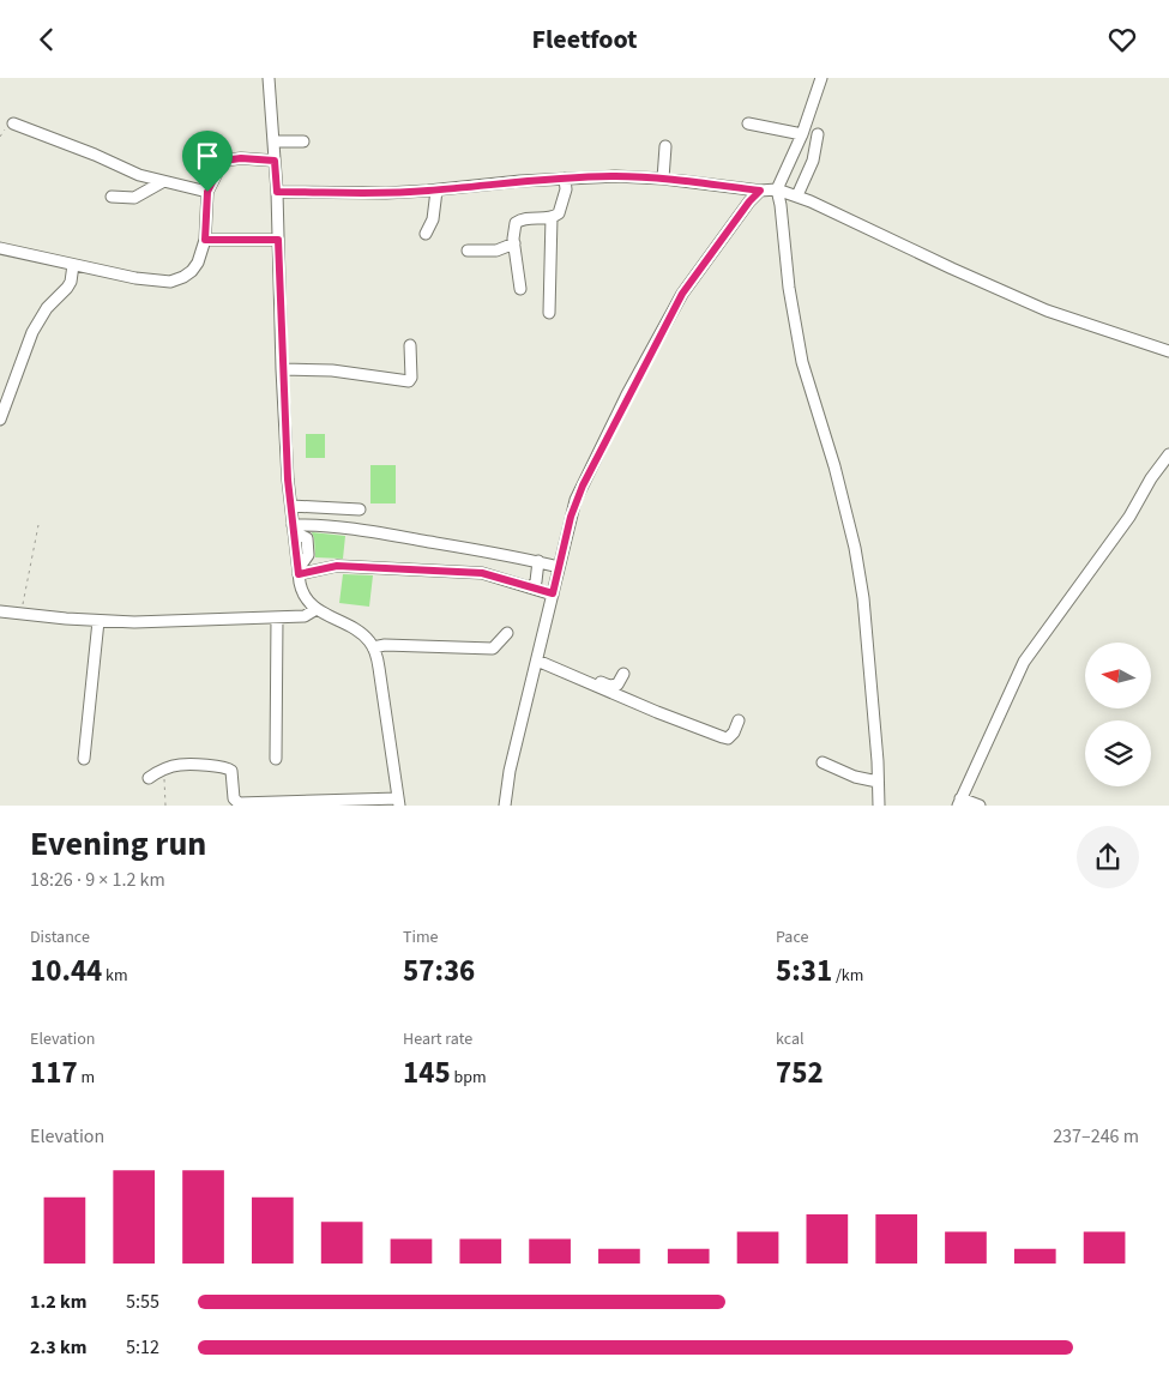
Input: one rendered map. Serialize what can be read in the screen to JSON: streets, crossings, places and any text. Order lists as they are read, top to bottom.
{
  "north": "left",
  "page": {
    "header": "Fleetfoot",
    "heading": ["Evening run", "18:26 · 9 × 1.2 km"],
    "stats": [
      ["Distance", "10.44 km"],
      ["Time", "57:36"],
      ["Pace", "5:31 /km"],
      ["Elevation", "117 m"],
      ["Heart rate", "145 bpm"],
      ["kcal", "752"]
    ],
    "chart": ["Elevation", "237–246 m"],
    "list": [
      {
        "name": "1.2 km",
        "note": "5:55"
      },
      {
        "name": "2.3 km",
        "note": "5:12"
      }
    ]
  }
}
